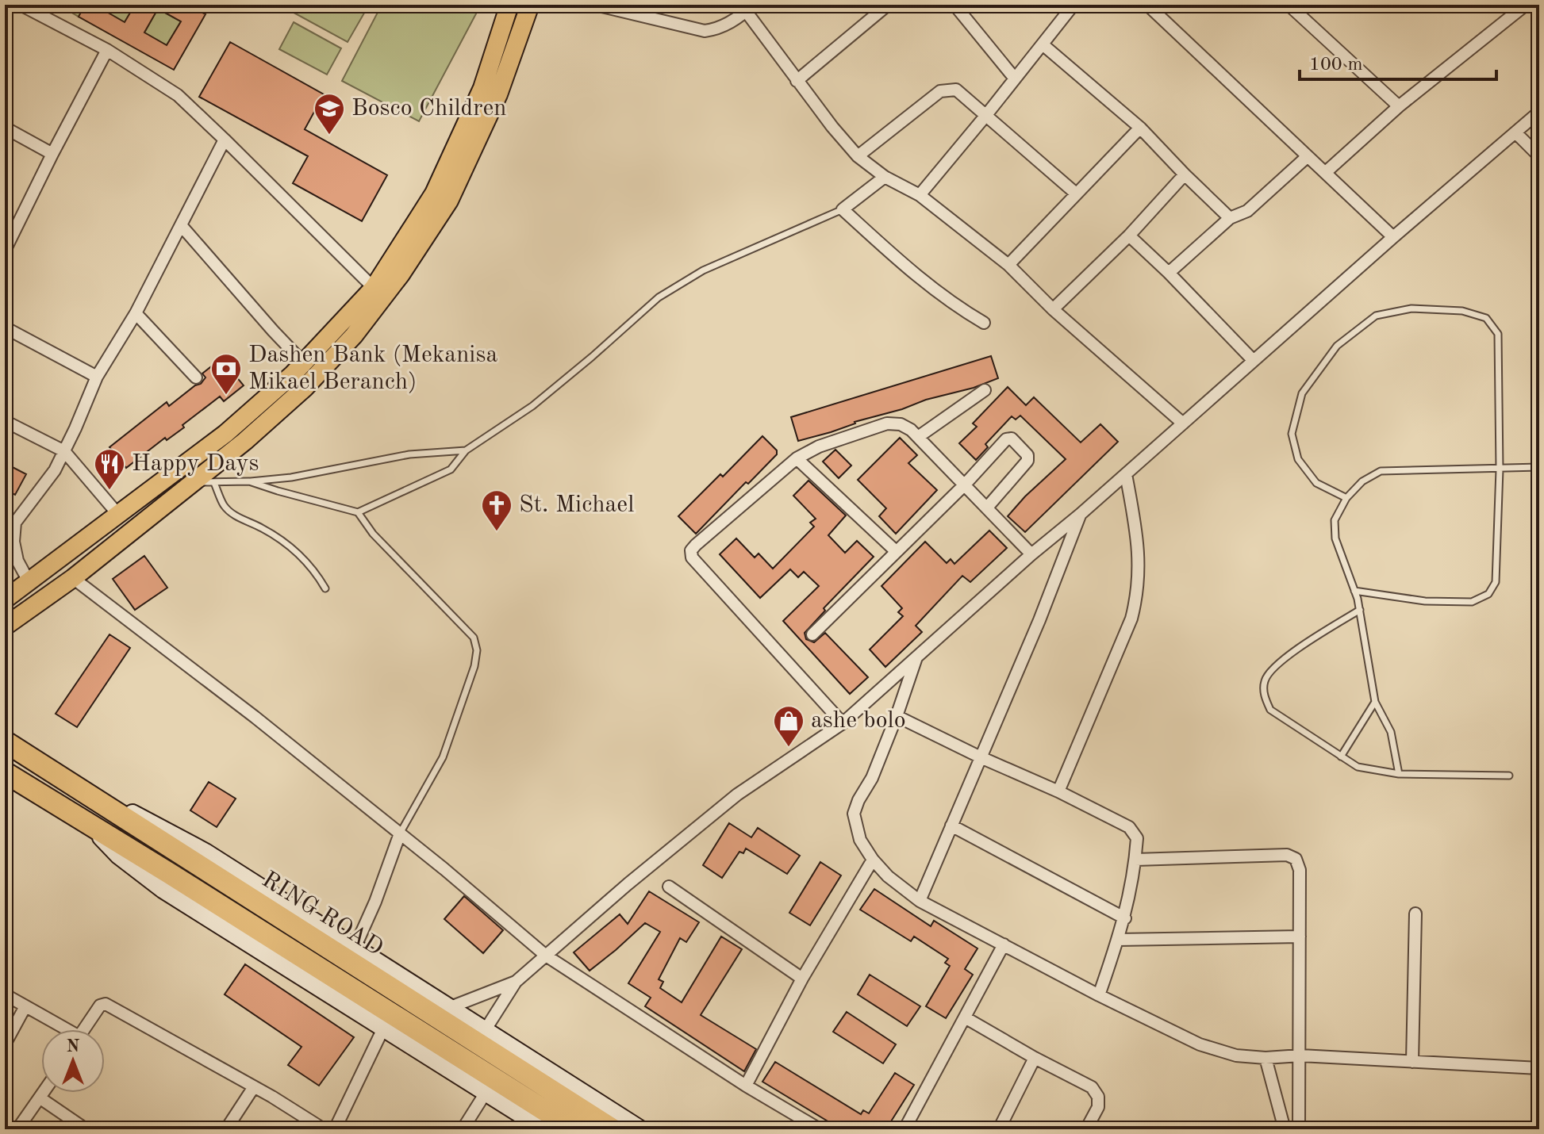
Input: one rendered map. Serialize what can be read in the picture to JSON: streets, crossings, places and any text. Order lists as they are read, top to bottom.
{
  "streets": {
    "highway": ["RING ROAD"]
  },
  "places": {
    "school or university": ["Bosco Children"],
    "bank": ["Dashen Bank (Mekanisa Mikael Beranch)"],
    "restaurant": ["Happy Days"],
    "church": ["St. Michael"],
    "shop": ["ashe bolo"]
  },
  "scale_bar": "100 m",
  "north": "top"
}
